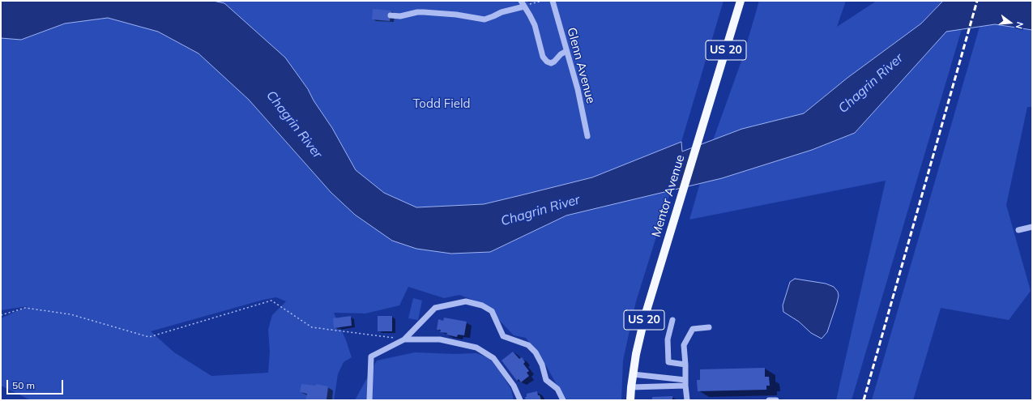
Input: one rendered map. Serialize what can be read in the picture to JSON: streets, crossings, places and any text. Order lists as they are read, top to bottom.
{
  "streets": {
    "main road": ["US 20", "Mentor Avenue"],
    "street": ["Glenn Avenue"]
  },
  "water": ["Chagrin River"],
  "parks": ["Todd Field"],
  "scale_bar": "50 m",
  "north": "right"
}
